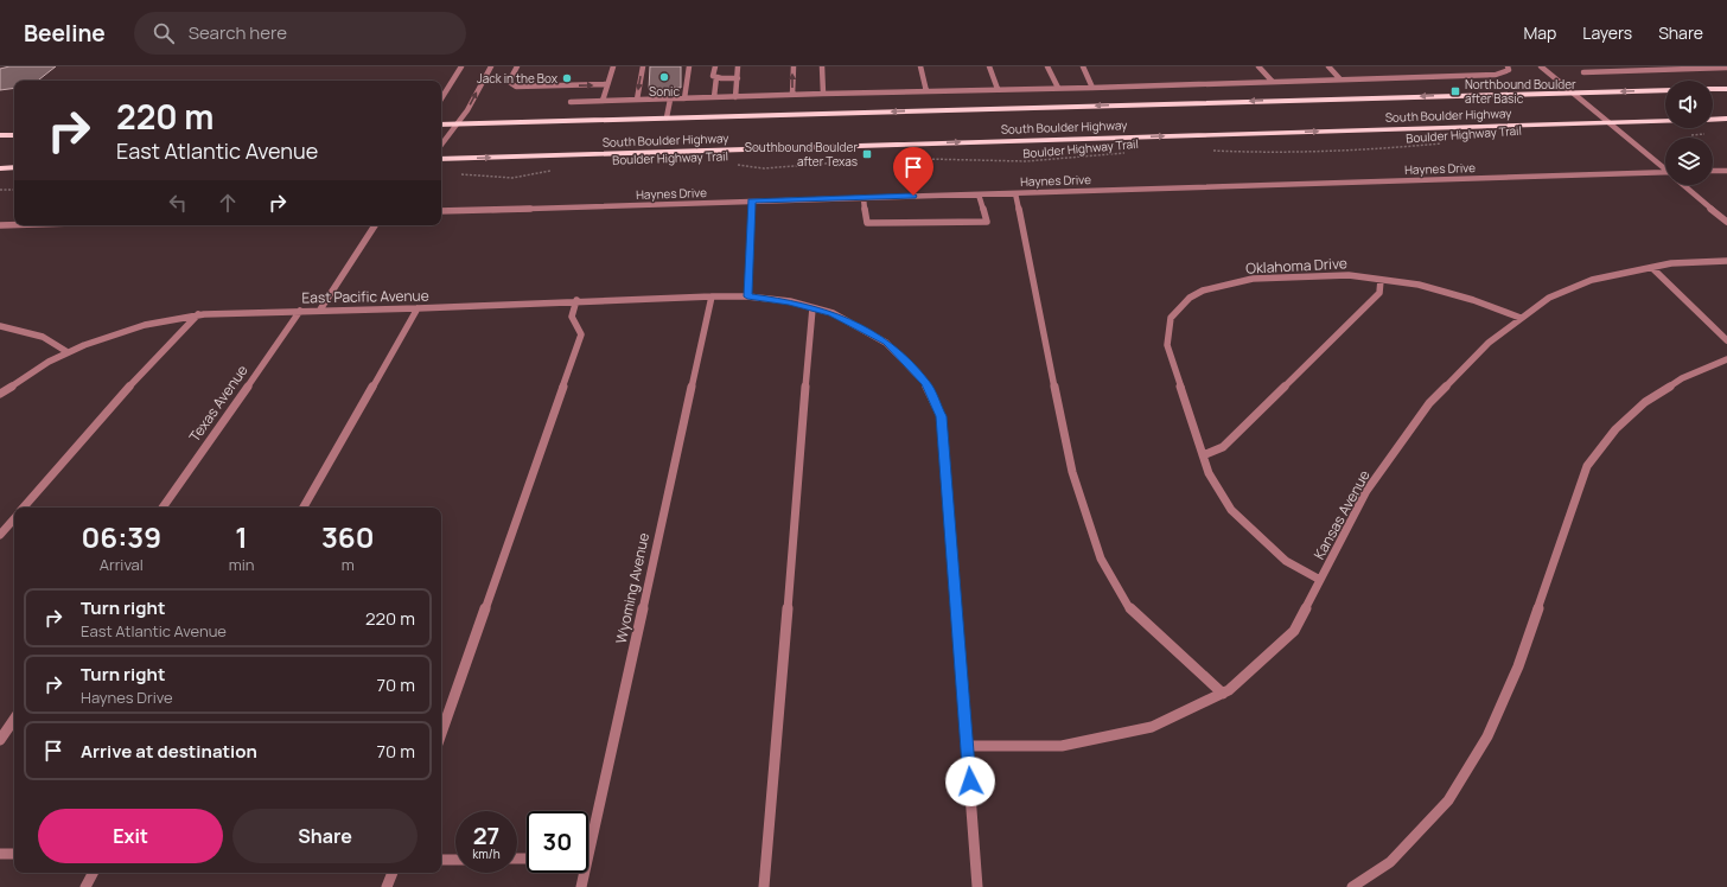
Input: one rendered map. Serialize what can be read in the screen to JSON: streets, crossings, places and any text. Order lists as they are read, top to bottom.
{
  "streets": {
    "main road": ["South Boulder Highway"],
    "street": [
      "Haynes Drive",
      "Oklahoma Drive",
      "East Pacific Avenue",
      "Texas Avenue",
      "Kansas Avenue",
      "Wyoming Avenue"
    ],
    "path": ["Boulder Highway Trail"]
  },
  "crossings": [
    ["Oklahoma Drive", "Kansas Avenue"],
    ["East Pacific Avenue", "Texas Avenue"],
    ["East Pacific Avenue", "Kansas Avenue"],
    ["East Pacific Avenue", "Wyoming Avenue"]
  ],
  "places": {
    "other": ["Sonic", "Jack in the Box"],
    "transit": ["Northbound Boulder after Basic", "Southbound Boulder after Texas"]
  },
  "page": {
    "header": "Beeline",
    "search": "Search here",
    "nav": ["Map", "Layers", "Share"],
    "turn": ["220 m", "East Atlantic Avenue"],
    "eta": [
      "06:39",
      "Arrival",
      "1",
      "min",
      "360",
      "m"
    ],
    "list": [
      {
        "name": "Turn right",
        "note": "East Atlantic Avenue",
        "value": "220 m"
      },
      {
        "name": "Turn right",
        "note": "Haynes Drive",
        "value": "70 m"
      },
      {
        "name": "Arrive at destination",
        "value": "70 m"
      }
    ],
    "buttons": ["Exit", "Share"],
    "speed": "27 km/h",
    "limit": "30"
  }
}
